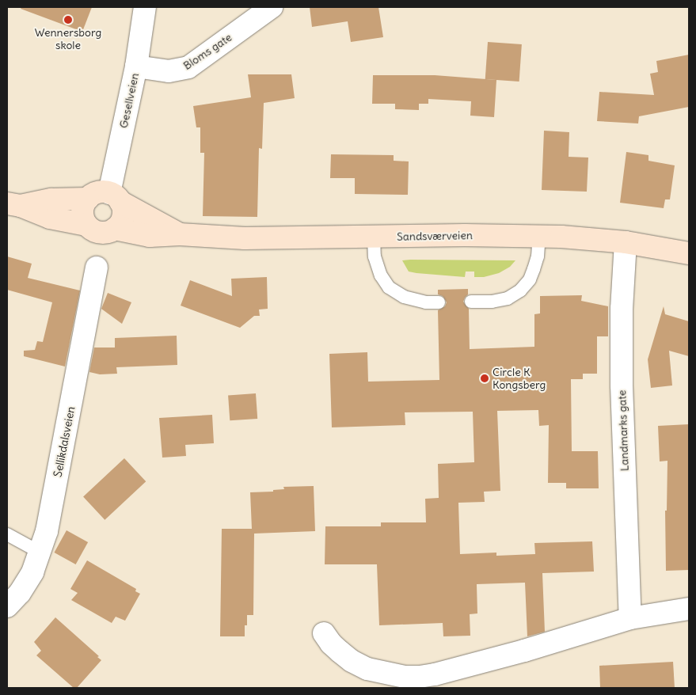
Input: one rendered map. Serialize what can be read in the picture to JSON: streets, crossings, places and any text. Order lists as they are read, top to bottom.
{
  "streets": {
    "street": [
      "Bloms gate",
      "Gesellveien",
      "Sandsværveien",
      "Landmarks gate",
      "Sellikdalsveien"
    ]
  },
  "crossings": [
    ["Bloms gate", "Gesellveien"],
    ["Gesellveien", "Sandsværveien"],
    ["Sandsværveien", "Landmarks gate"]
  ],
  "places": ["Wennersborg skole", "Circle K Kongsberg"]
}
